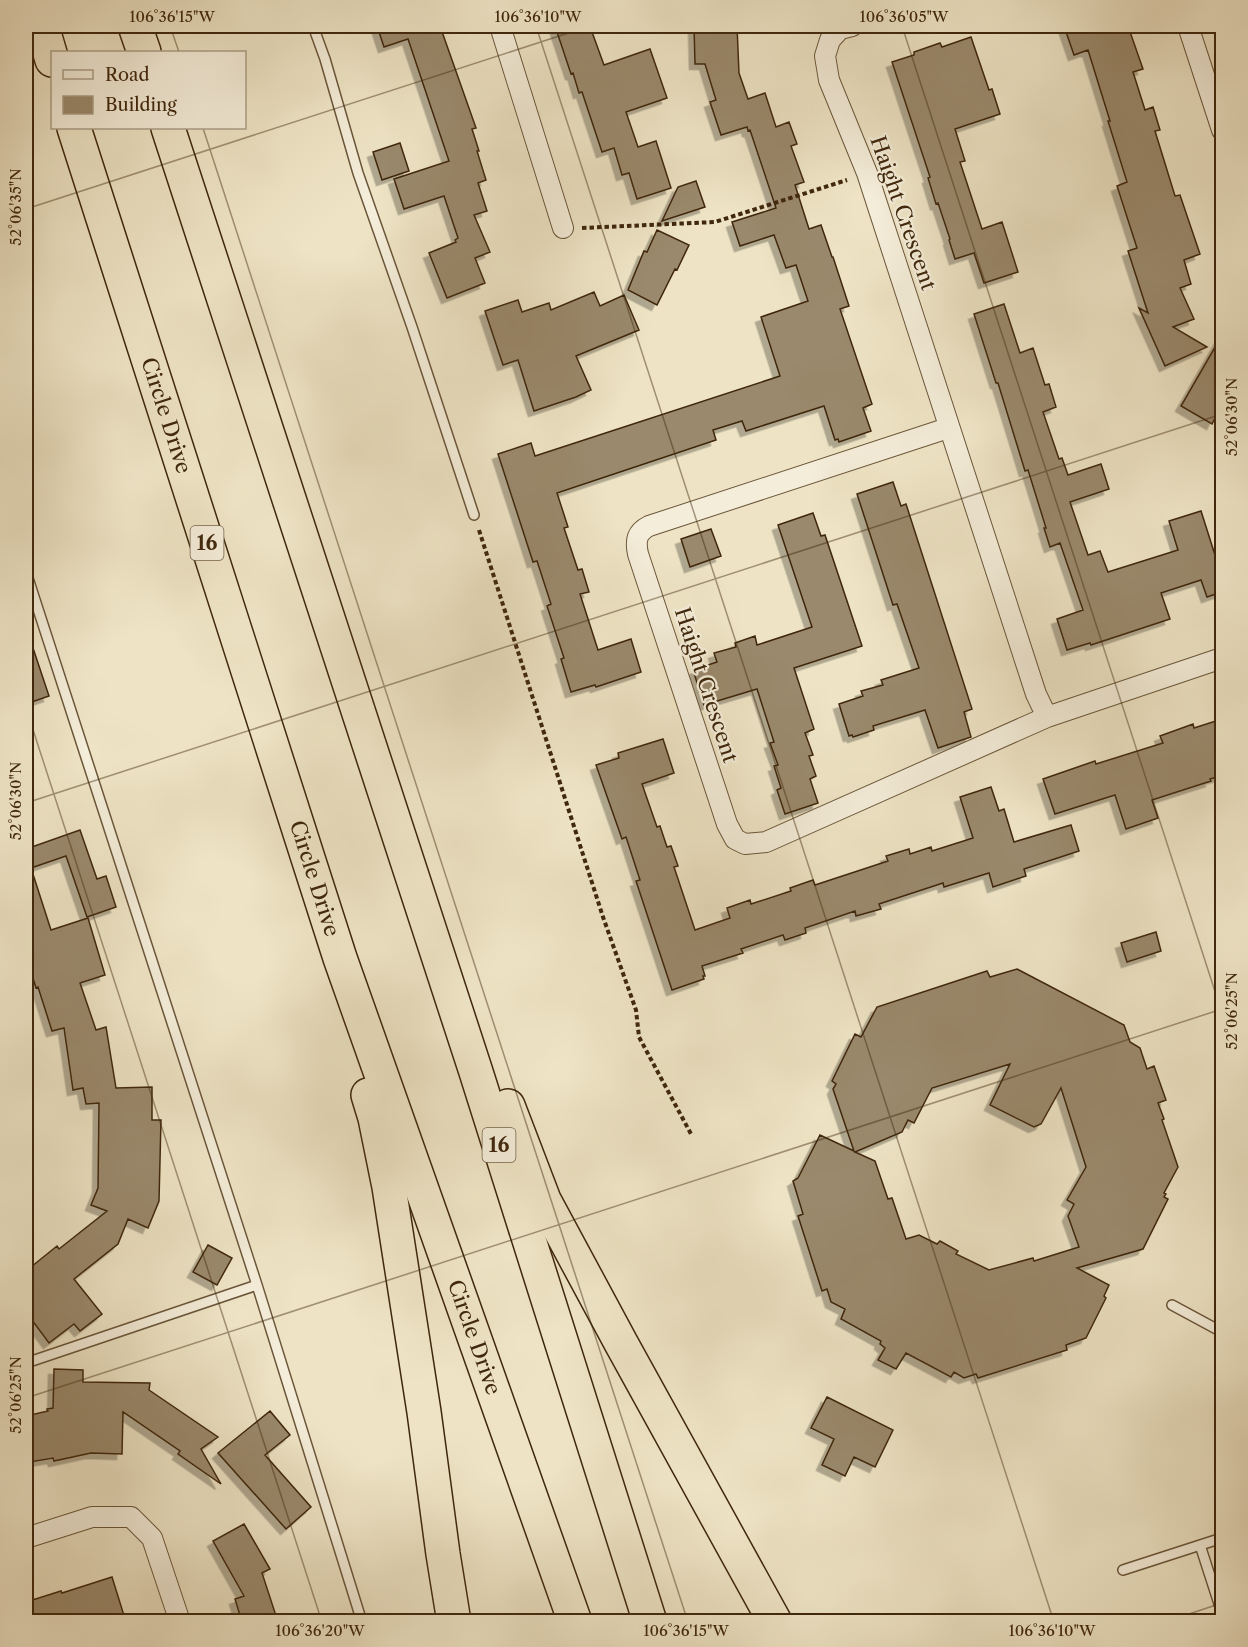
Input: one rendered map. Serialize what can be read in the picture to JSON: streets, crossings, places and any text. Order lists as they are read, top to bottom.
{
  "streets": {
    "highway": ["Circle Drive", "16"],
    "street": ["Haight Crescent"]
  },
  "legend": ["Road", "Building"],
  "coordinates": [
    "106°36'15\"W",
    "106°36'10\"W",
    "106°36'05\"W",
    "52°06'35\"N",
    "52°06'30\"N",
    "52°06'25\"N",
    "106°36'20\"W"
  ]
}
